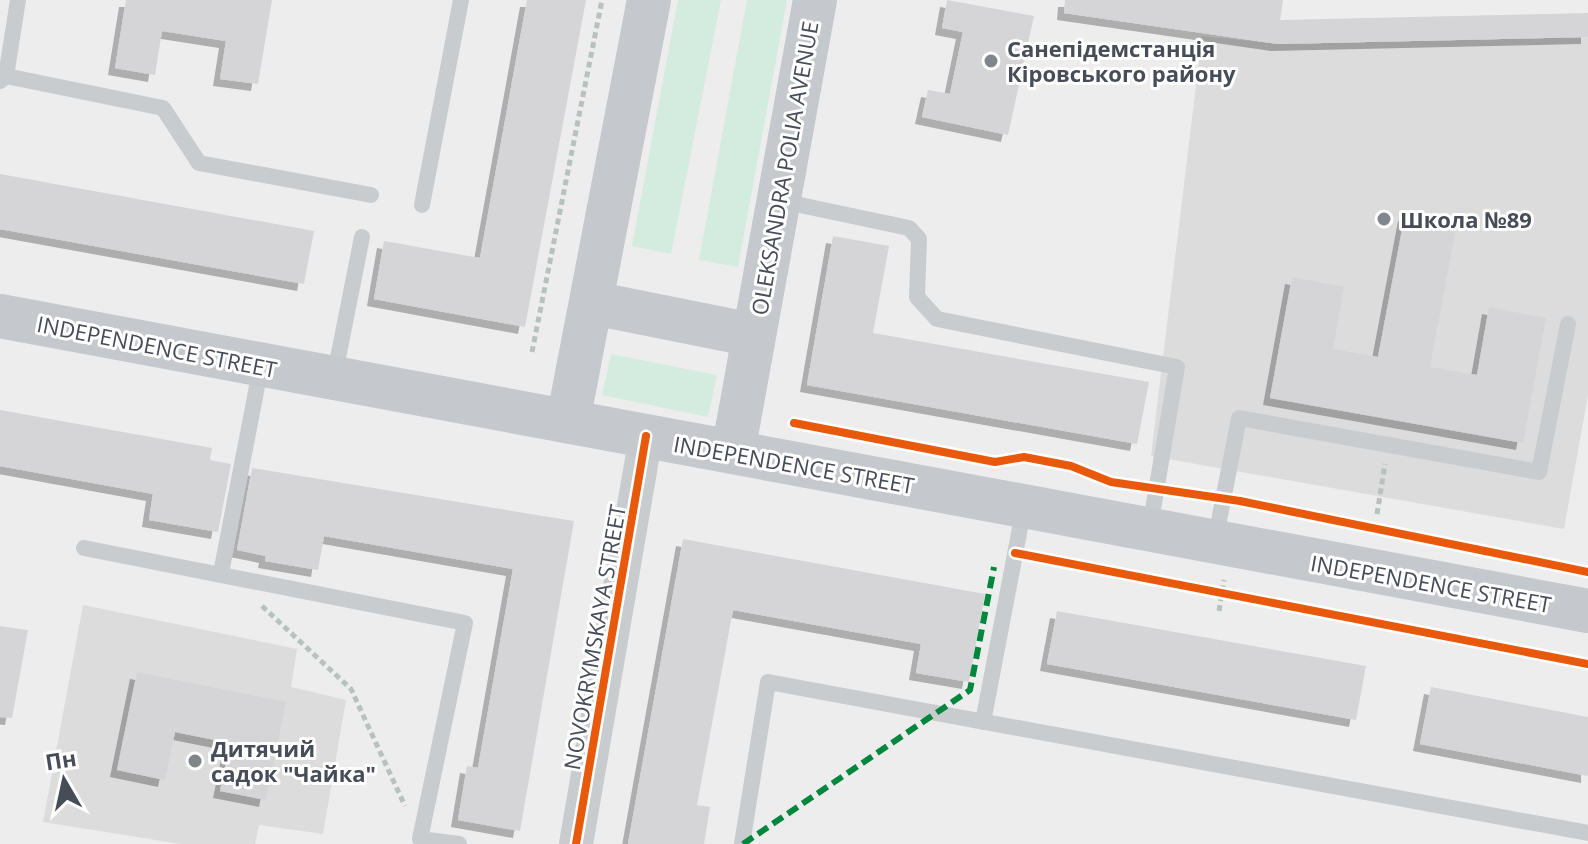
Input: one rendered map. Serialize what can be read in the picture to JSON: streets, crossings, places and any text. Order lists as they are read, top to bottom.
{
  "streets": {
    "main road": ["OLEKSANDRA POLIA AVENUE", "INDEPENDENCE STREET"],
    "street": ["NOVOKRYMSKAYA STREET"]
  },
  "crossings": [
    ["OLEKSANDRA POLIA AVENUE", "INDEPENDENCE STREET"],
    ["INDEPENDENCE STREET", "NOVOKRYMSKAYA STREET"]
  ],
  "places": ["Санепідемстанція Кіровського району", "Школа №89", "Дитячий садок \"Чайка\""],
  "north": "top"
}
